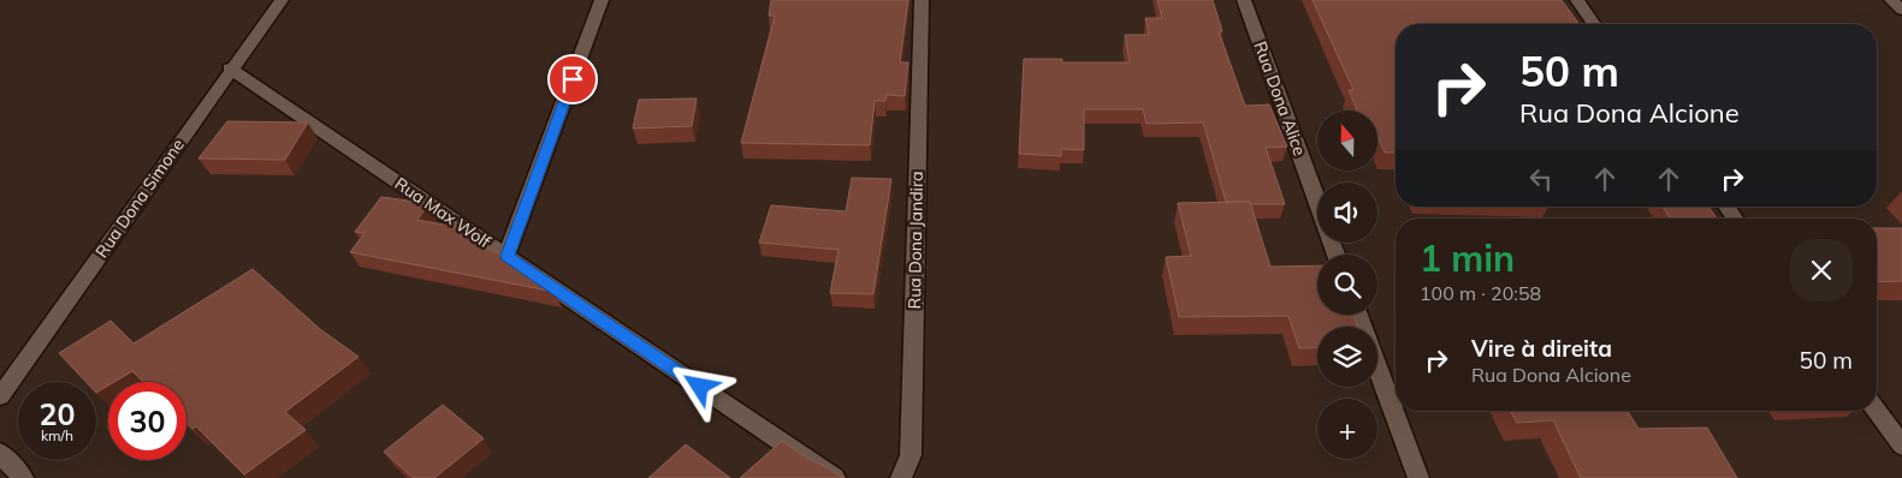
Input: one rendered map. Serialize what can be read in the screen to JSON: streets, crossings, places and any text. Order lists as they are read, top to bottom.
{
  "streets": {
    "street": [
      "Rua Dona Alice",
      "Rua Dona Simone",
      "Rua Max Wolf",
      "Rua Dona Jandira"
    ]
  },
  "crossings": [
    ["Rua Dona Simone", "Rua Max Wolf"]
  ],
  "north": "top",
  "page": {
    "turn": ["50 m", "Rua Dona Alcione"],
    "map_buttons": "+",
    "heading": ["1 min", "100 m · 20:58"],
    "list": [
      {
        "name": "Vire à direita",
        "note": "Rua Dona Alcione",
        "value": "50 m"
      }
    ],
    "speed": "20 km/h",
    "limit": "30"
  }
}
